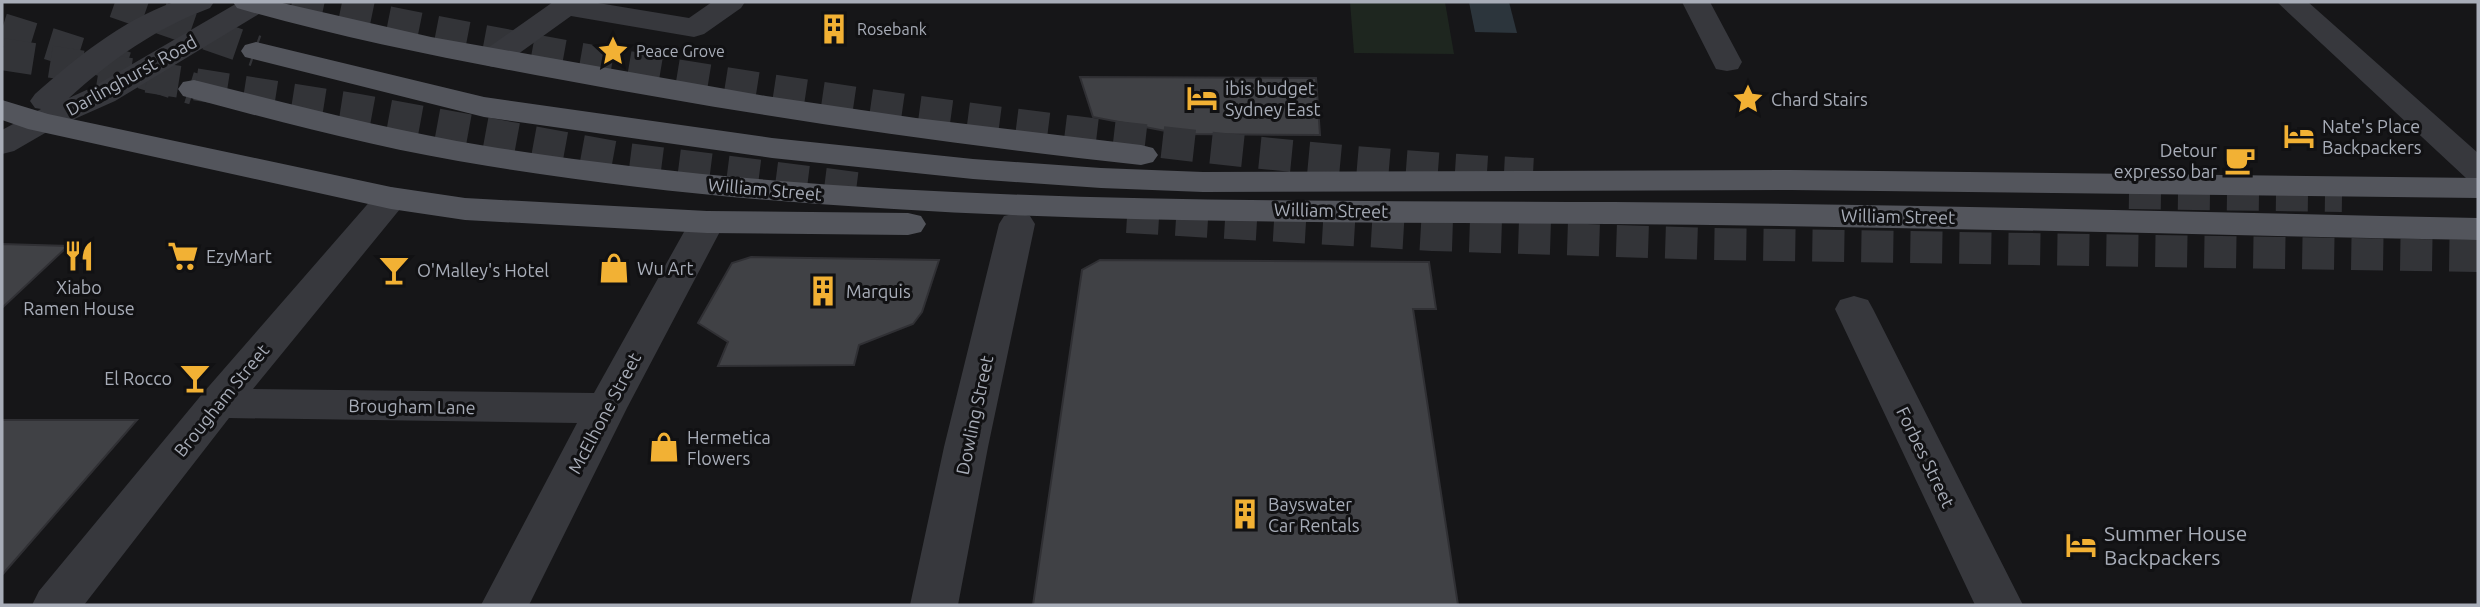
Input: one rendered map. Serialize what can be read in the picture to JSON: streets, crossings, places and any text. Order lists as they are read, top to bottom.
{
  "streets": {
    "main road": ["William Street"],
    "street": [
      "Darlinghurst Road",
      "Brougham Street",
      "Brougham Lane",
      "McElhone Street",
      "Dowling Street",
      "Forbes Street"
    ]
  },
  "crossings": [
    ["Brougham Street", "Brougham Lane"],
    ["Brougham Lane", "McElhone Street"]
  ],
  "places": {
    "building": ["Rosebank", "Marquis", "Bayswater Car Rentals"],
    "place": ["Peace Grove", "Chard Stairs"],
    "hotel": ["ibis budget Sydney East", "Nate's Place Backpackers", "Summer House Backpackers"],
    "cafe": ["Detour expresso bar"],
    "restaurant": ["Xiabo Ramen House"],
    "supermarket": ["EzyMart"],
    "shop": ["Wu Art", "Hermetica Flowers"],
    "bar": ["O'Malley's Hotel", "El Rocco"]
  }
}
